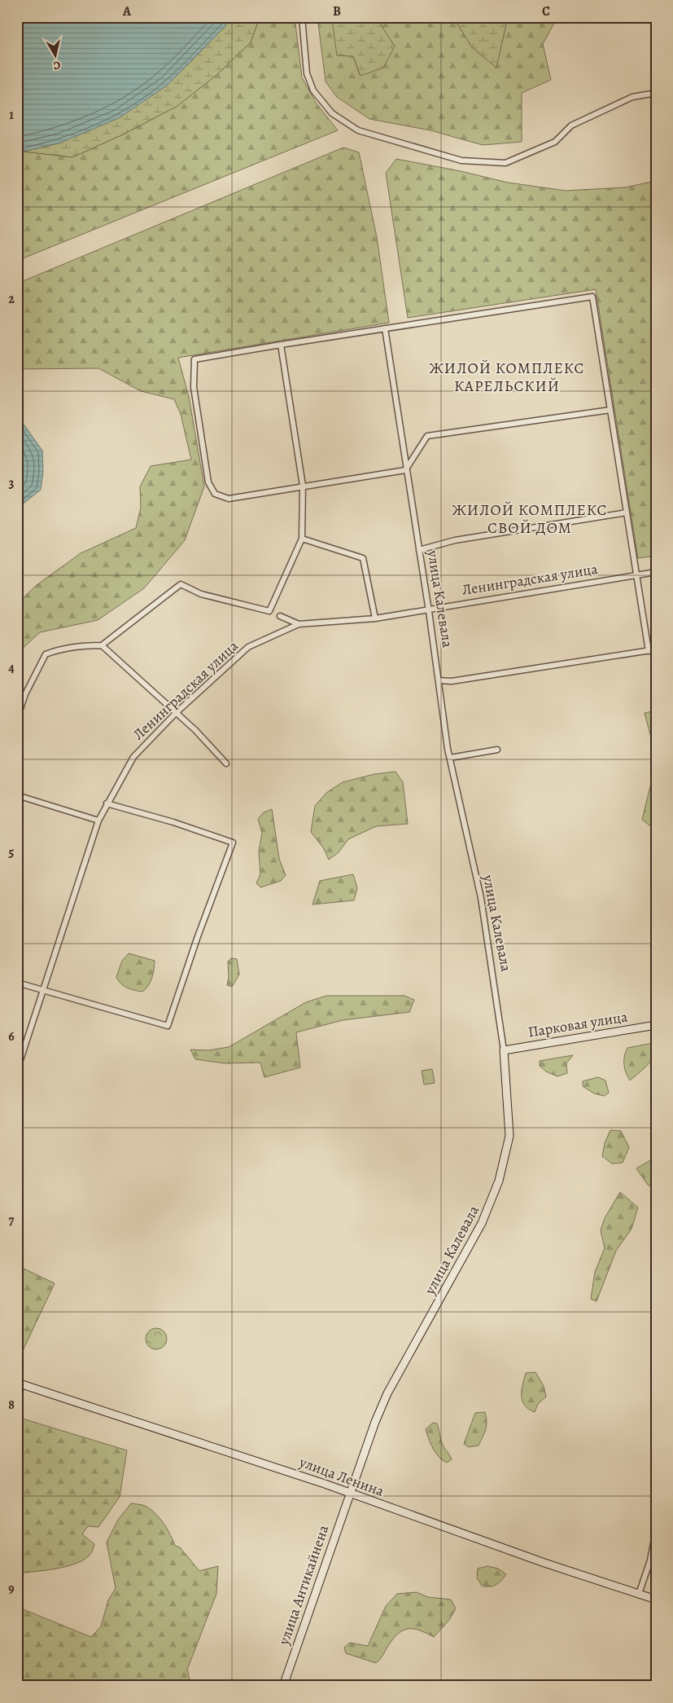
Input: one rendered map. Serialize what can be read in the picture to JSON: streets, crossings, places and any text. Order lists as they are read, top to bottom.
{
  "streets": {
    "main road": [
      "улица Калевала",
      "Парковая улица",
      "улица Ленина",
      "улица Антикайнена"
    ],
    "street": ["Ленинградская улица"]
  },
  "crossings": [
    ["Ленинградская улица", "улица Калевала"],
    ["улица Калевала", "Парковая улица"],
    ["улица Калевала", "улица Ленина"],
    ["улица Калевала", "улица Антикайнена"],
    ["улица Ленина", "улица Антикайнена"]
  ],
  "districts": ["ЖИЛОЙ КОМПЛЕКС КАРЕЛЬСКИЙ", "ЖИЛОЙ КОМПЛЕКС СВОЙ ДОМ"],
  "north": "bottom",
  "grid": {
    "columns": ["A", "B", "C"],
    "rows": [
      "1",
      "2",
      "3",
      "4",
      "5",
      "6",
      "7",
      "8",
      "9"
    ]
  }
}
